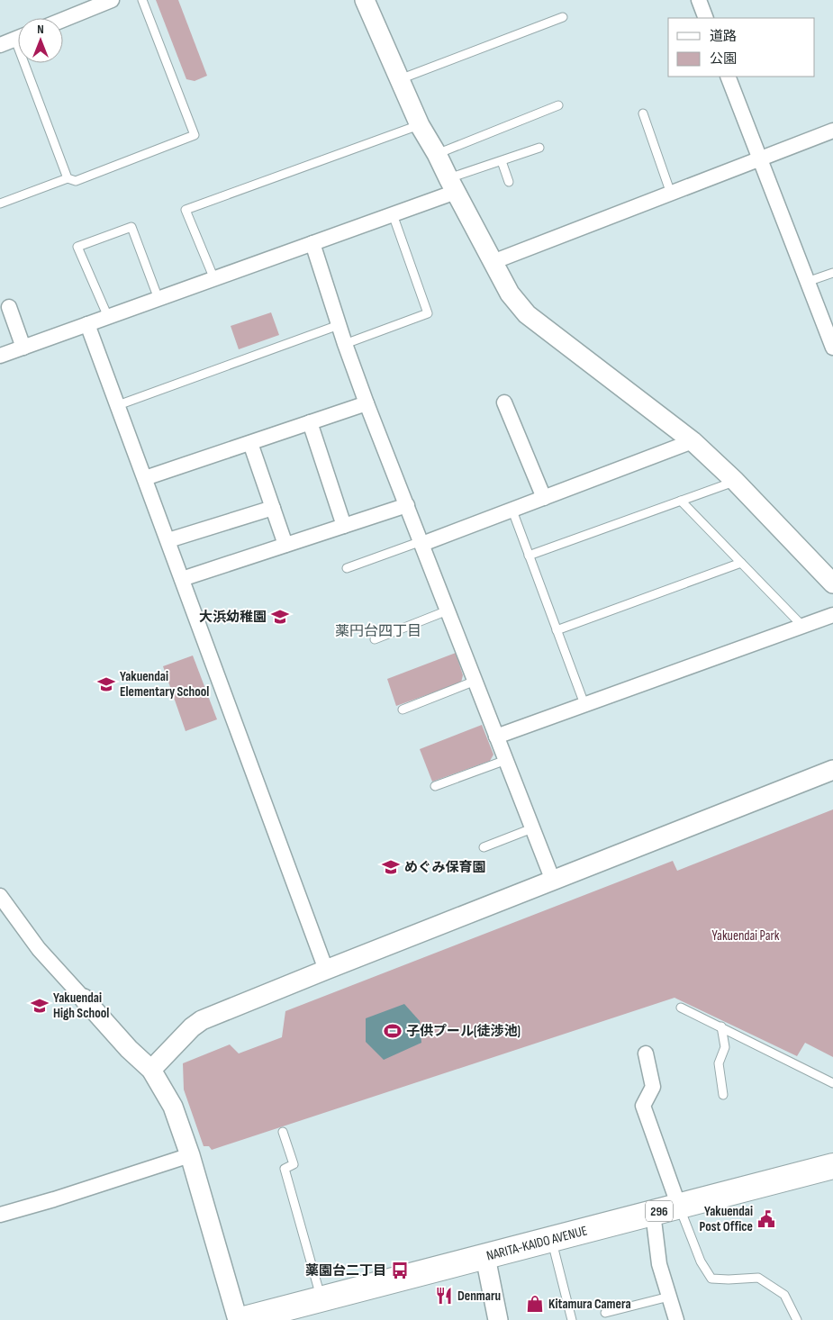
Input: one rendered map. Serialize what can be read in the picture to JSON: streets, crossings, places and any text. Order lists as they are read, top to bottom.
{
  "streets": {
    "highway": ["296", "NARITA-KAIDO AVENUE"]
  },
  "districts": ["薬円台四丁目"],
  "parks": ["Yakuendai Park"],
  "places": {
    "school or university": [
      "大浜幼稚園",
      "Yakuendai Elementary School",
      "めぐみ保育園",
      "Yakuendai High School"
    ],
    "sports": ["子供プール(徒渉池)"],
    "public building": ["Yakuendai Post Office"],
    "bus stop": ["薬園台二丁目"],
    "restaurant": ["Denmaru"],
    "shop": ["Kitamura Camera"]
  },
  "legend": ["道路", "公園"],
  "north": "top"
}
